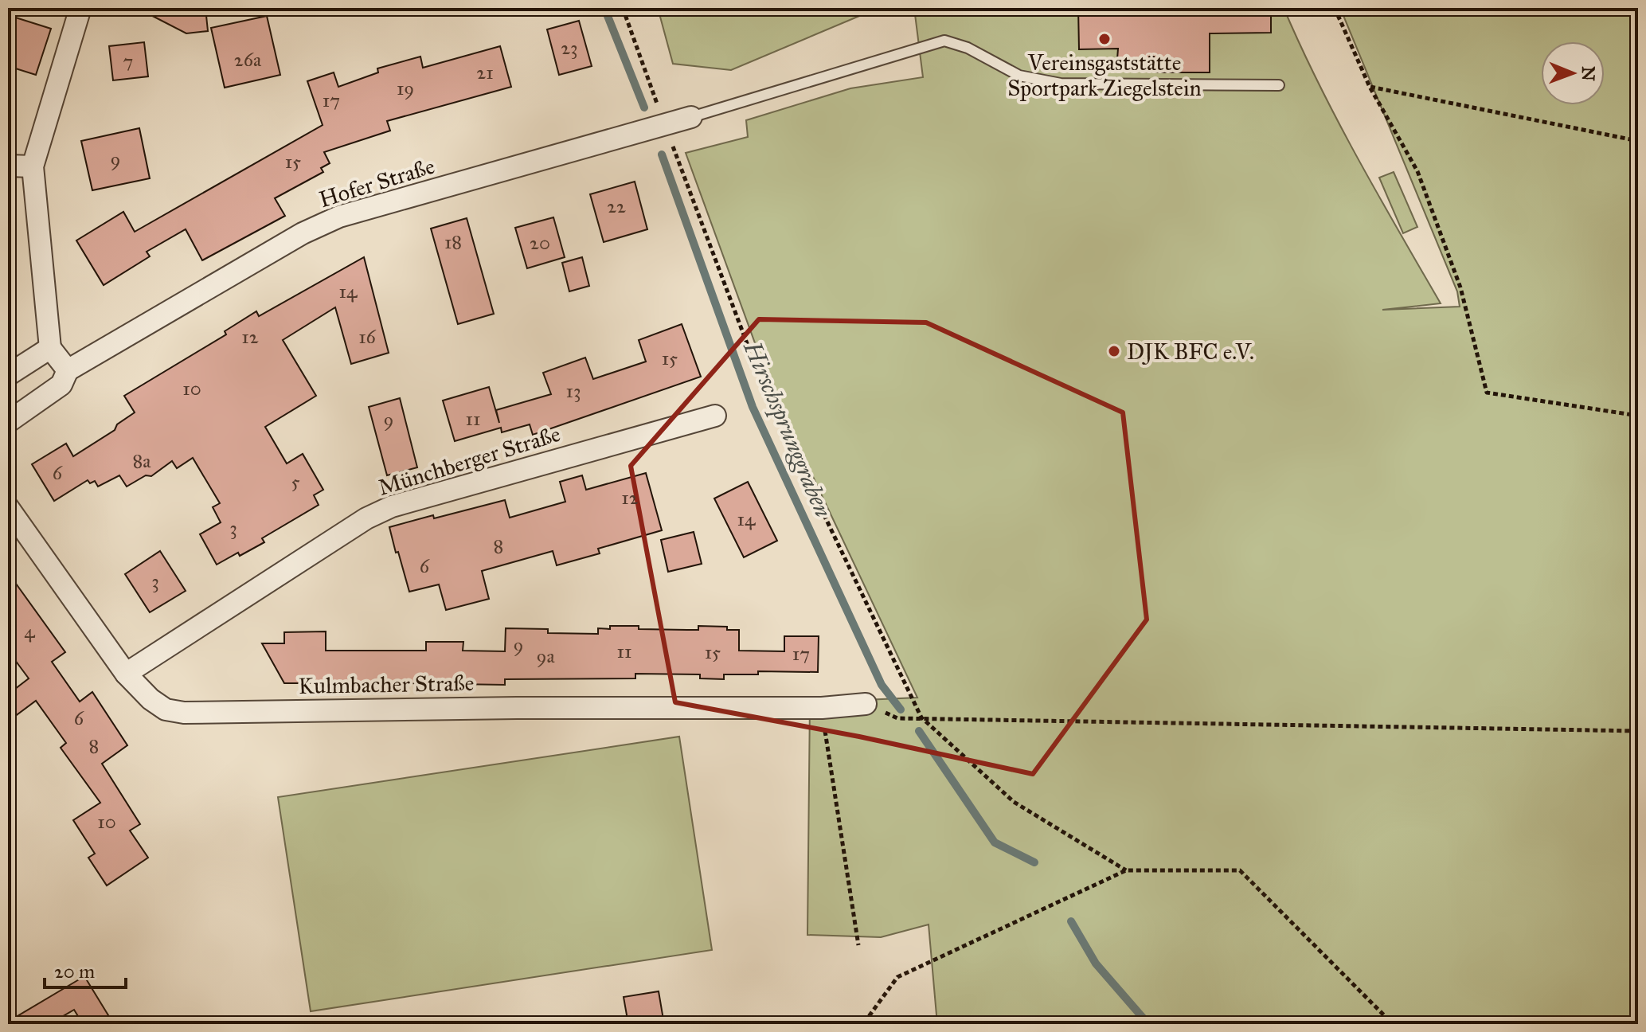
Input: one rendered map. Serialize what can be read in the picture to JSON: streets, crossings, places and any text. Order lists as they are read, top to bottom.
{
  "streets": {
    "street": ["Hofer Straße", "Münchberger Straße", "Kulmbacher Straße"]
  },
  "crossings": [
    ["Münchberger Straße", "Kulmbacher Straße"]
  ],
  "water": ["Hirschsprunggraben"],
  "places": ["Vereinsgaststätte Sportpark Ziegelstein", "DJK BFC e.V."],
  "house_numbers": [
    "23",
    "26a",
    "7",
    "21",
    "19",
    "17",
    "9",
    "15",
    "22",
    "18",
    "20",
    "14",
    "12",
    "16",
    "15",
    "10",
    "13",
    "11",
    "9",
    "8a",
    "6",
    "5",
    "12",
    "14",
    "3",
    "8",
    "6",
    "3",
    "4",
    "9",
    "11",
    "15",
    "17",
    "9a",
    "6",
    "8",
    "10"
  ],
  "scale_bar": "20 m",
  "north": "right"
}
